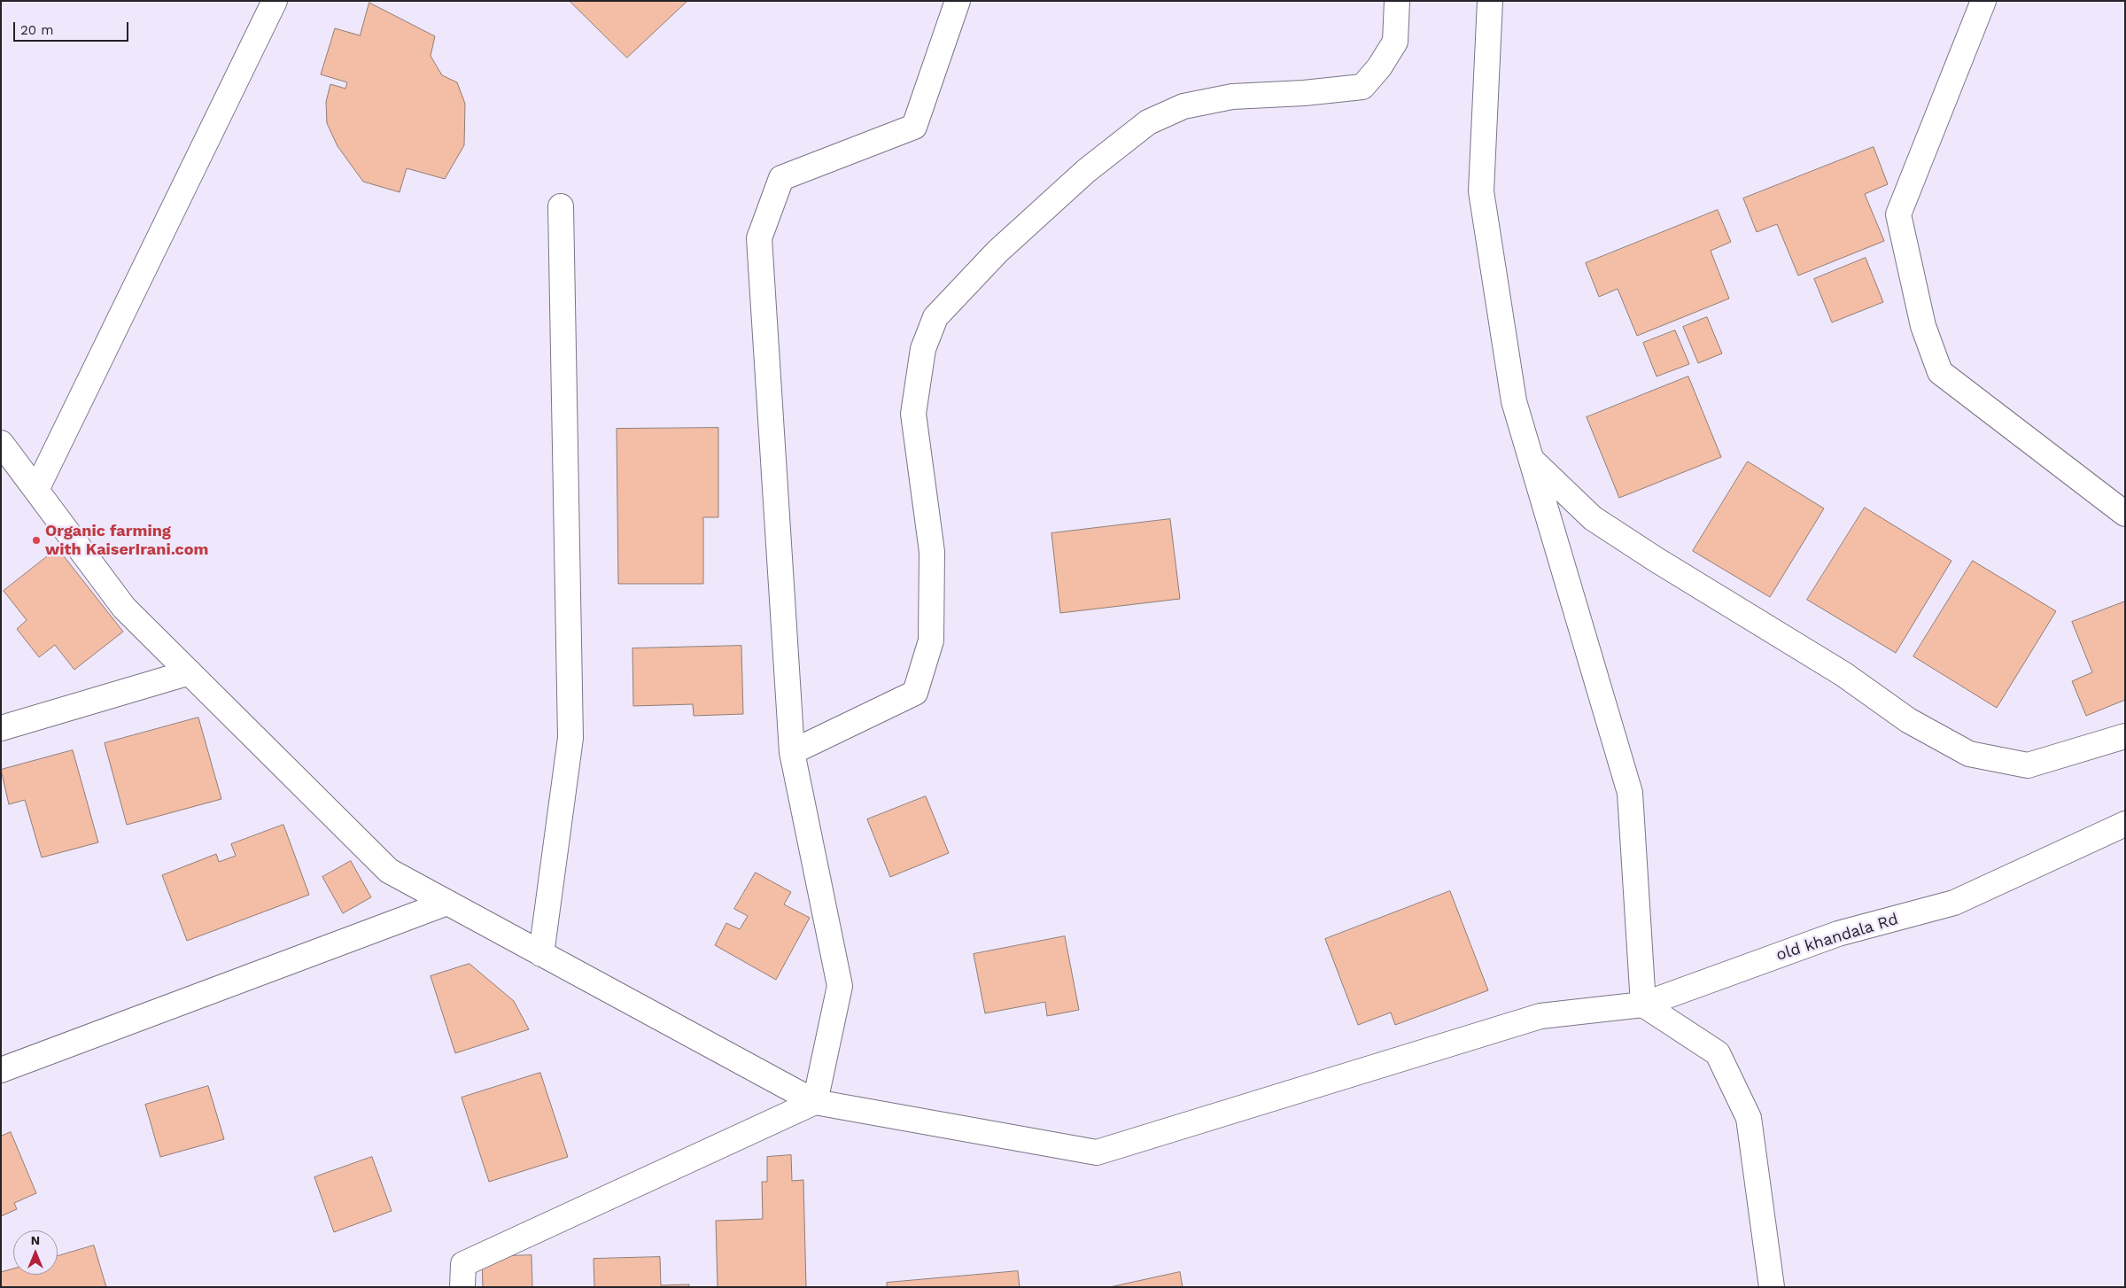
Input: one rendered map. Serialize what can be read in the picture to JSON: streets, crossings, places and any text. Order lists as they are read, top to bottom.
{
  "streets": {
    "street": ["old khandala Rd"]
  },
  "places": ["Organic farming with KaiserIrani.com"],
  "scale_bar": "20 m",
  "north": "top"
}
